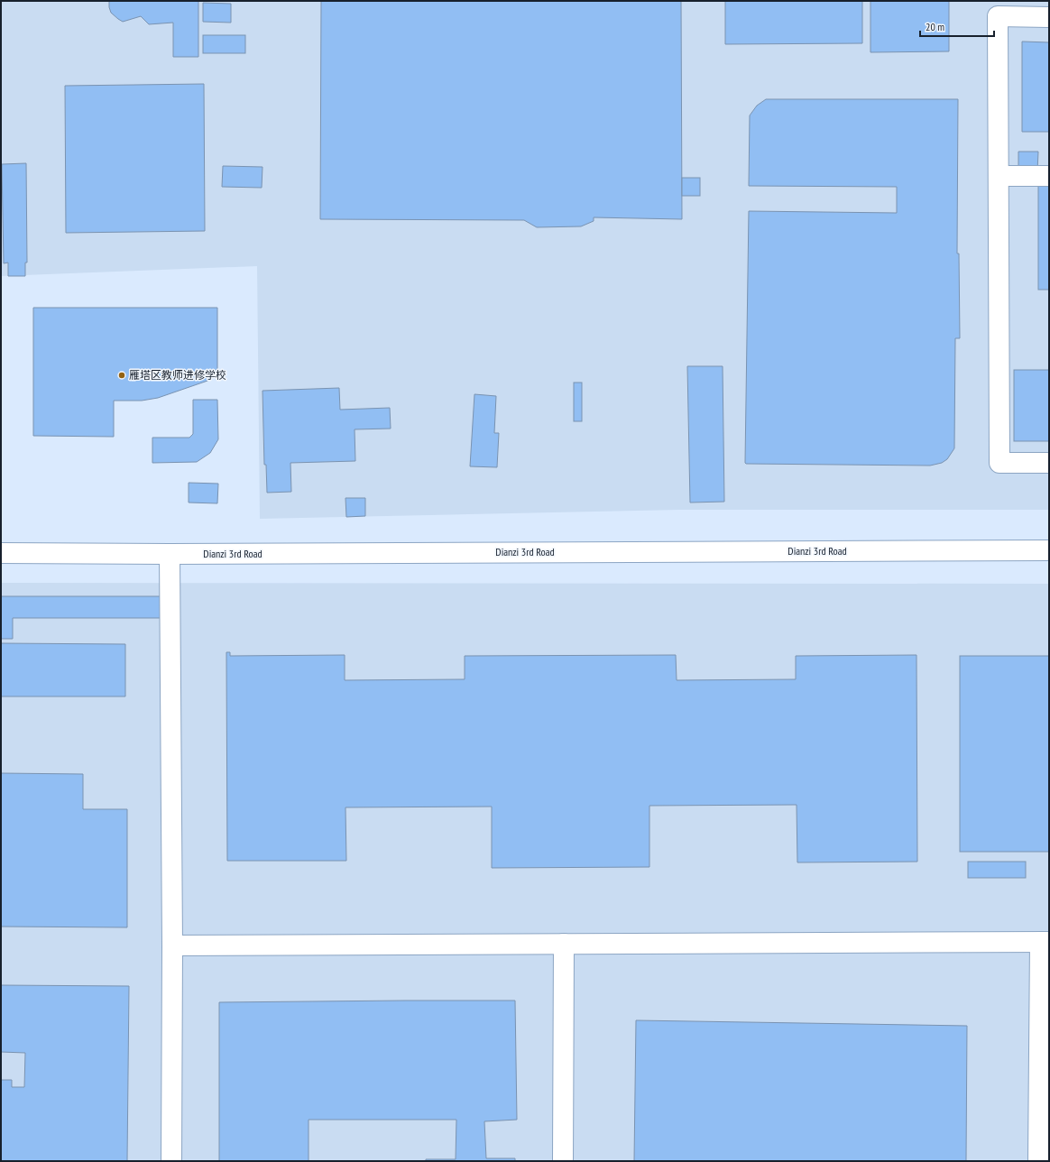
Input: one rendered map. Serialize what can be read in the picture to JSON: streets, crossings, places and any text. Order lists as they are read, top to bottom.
{
  "streets": {
    "street": ["Dianzi 3rd Road"]
  },
  "places": ["雁塔区教师进修学校"],
  "scale_bar": "20 m"
}
